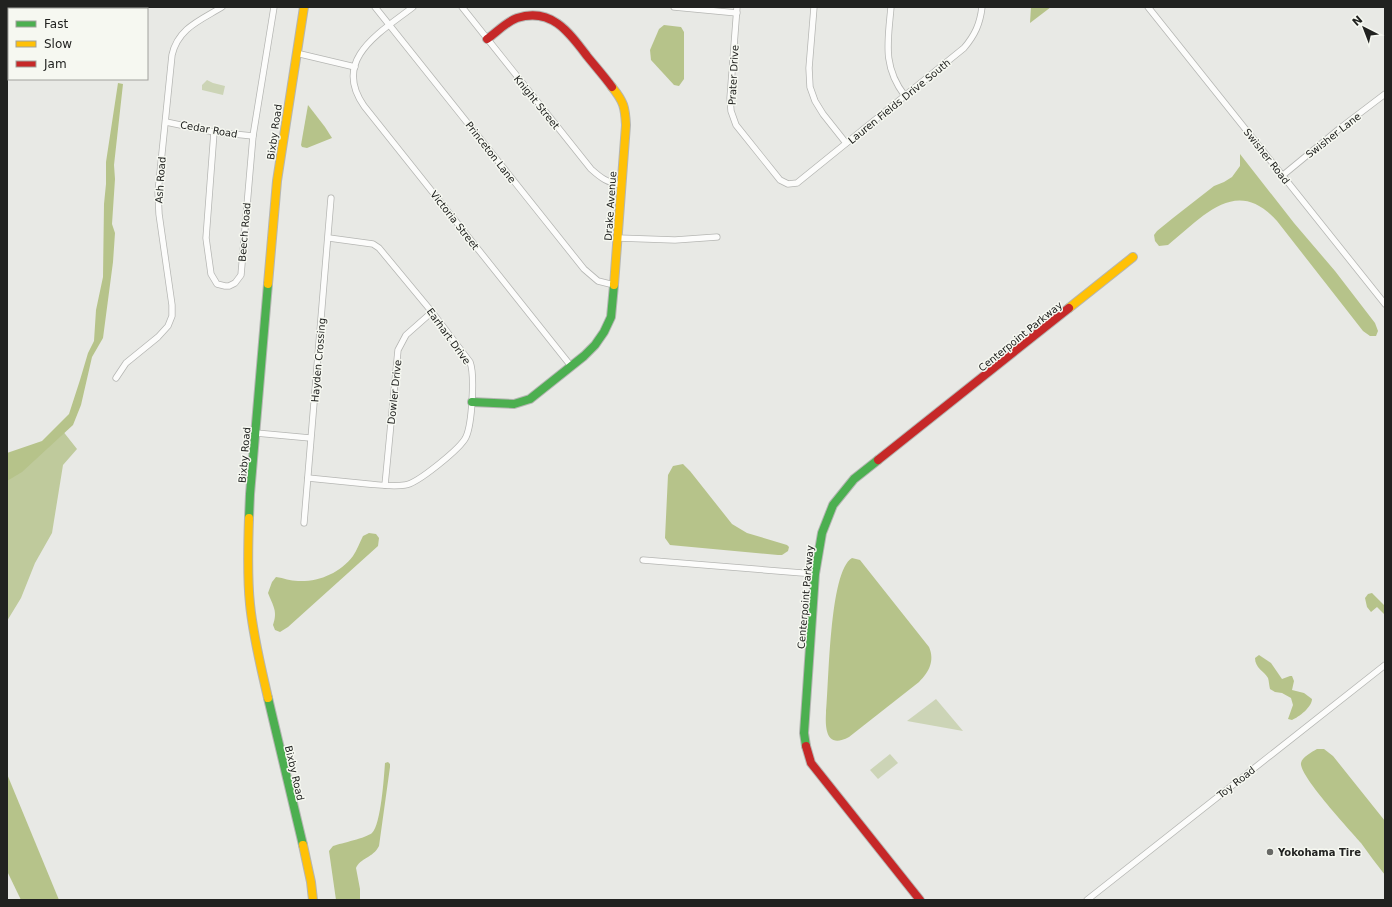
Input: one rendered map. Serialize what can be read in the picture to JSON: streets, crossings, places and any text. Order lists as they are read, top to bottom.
{
  "streets": {
    "street": [
      "Prater Drive",
      "Lauren Fields Drive South",
      "Knight Street",
      "Cedar Road",
      "Bixby Road",
      "Swisher Lane",
      "Princeton Lane",
      "Swisher Road",
      "Ash Road",
      "Drake Avenue",
      "Victoria Street",
      "Beech Road",
      "Earhart Drive",
      "Centerpoint Parkway",
      "Hayden Crossing",
      "Dowler Drive",
      "Toy Road"
    ]
  },
  "crossings": [
    ["Prater Drive", "Lauren Fields Drive South"],
    ["Knight Street", "Drake Avenue"],
    ["Cedar Road", "Ash Road"],
    ["Cedar Road", "Beech Road"],
    ["Swisher Lane", "Swisher Road"],
    ["Princeton Lane", "Drake Avenue"],
    ["Drake Avenue", "Victoria Street"],
    ["Drake Avenue", "Earhart Drive"],
    ["Earhart Drive", "Hayden Crossing"],
    ["Earhart Drive", "Dowler Drive"]
  ],
  "places": ["Yokohama Tire"],
  "legend": ["Fast", "Slow", "Jam"],
  "north": "top left"
}
